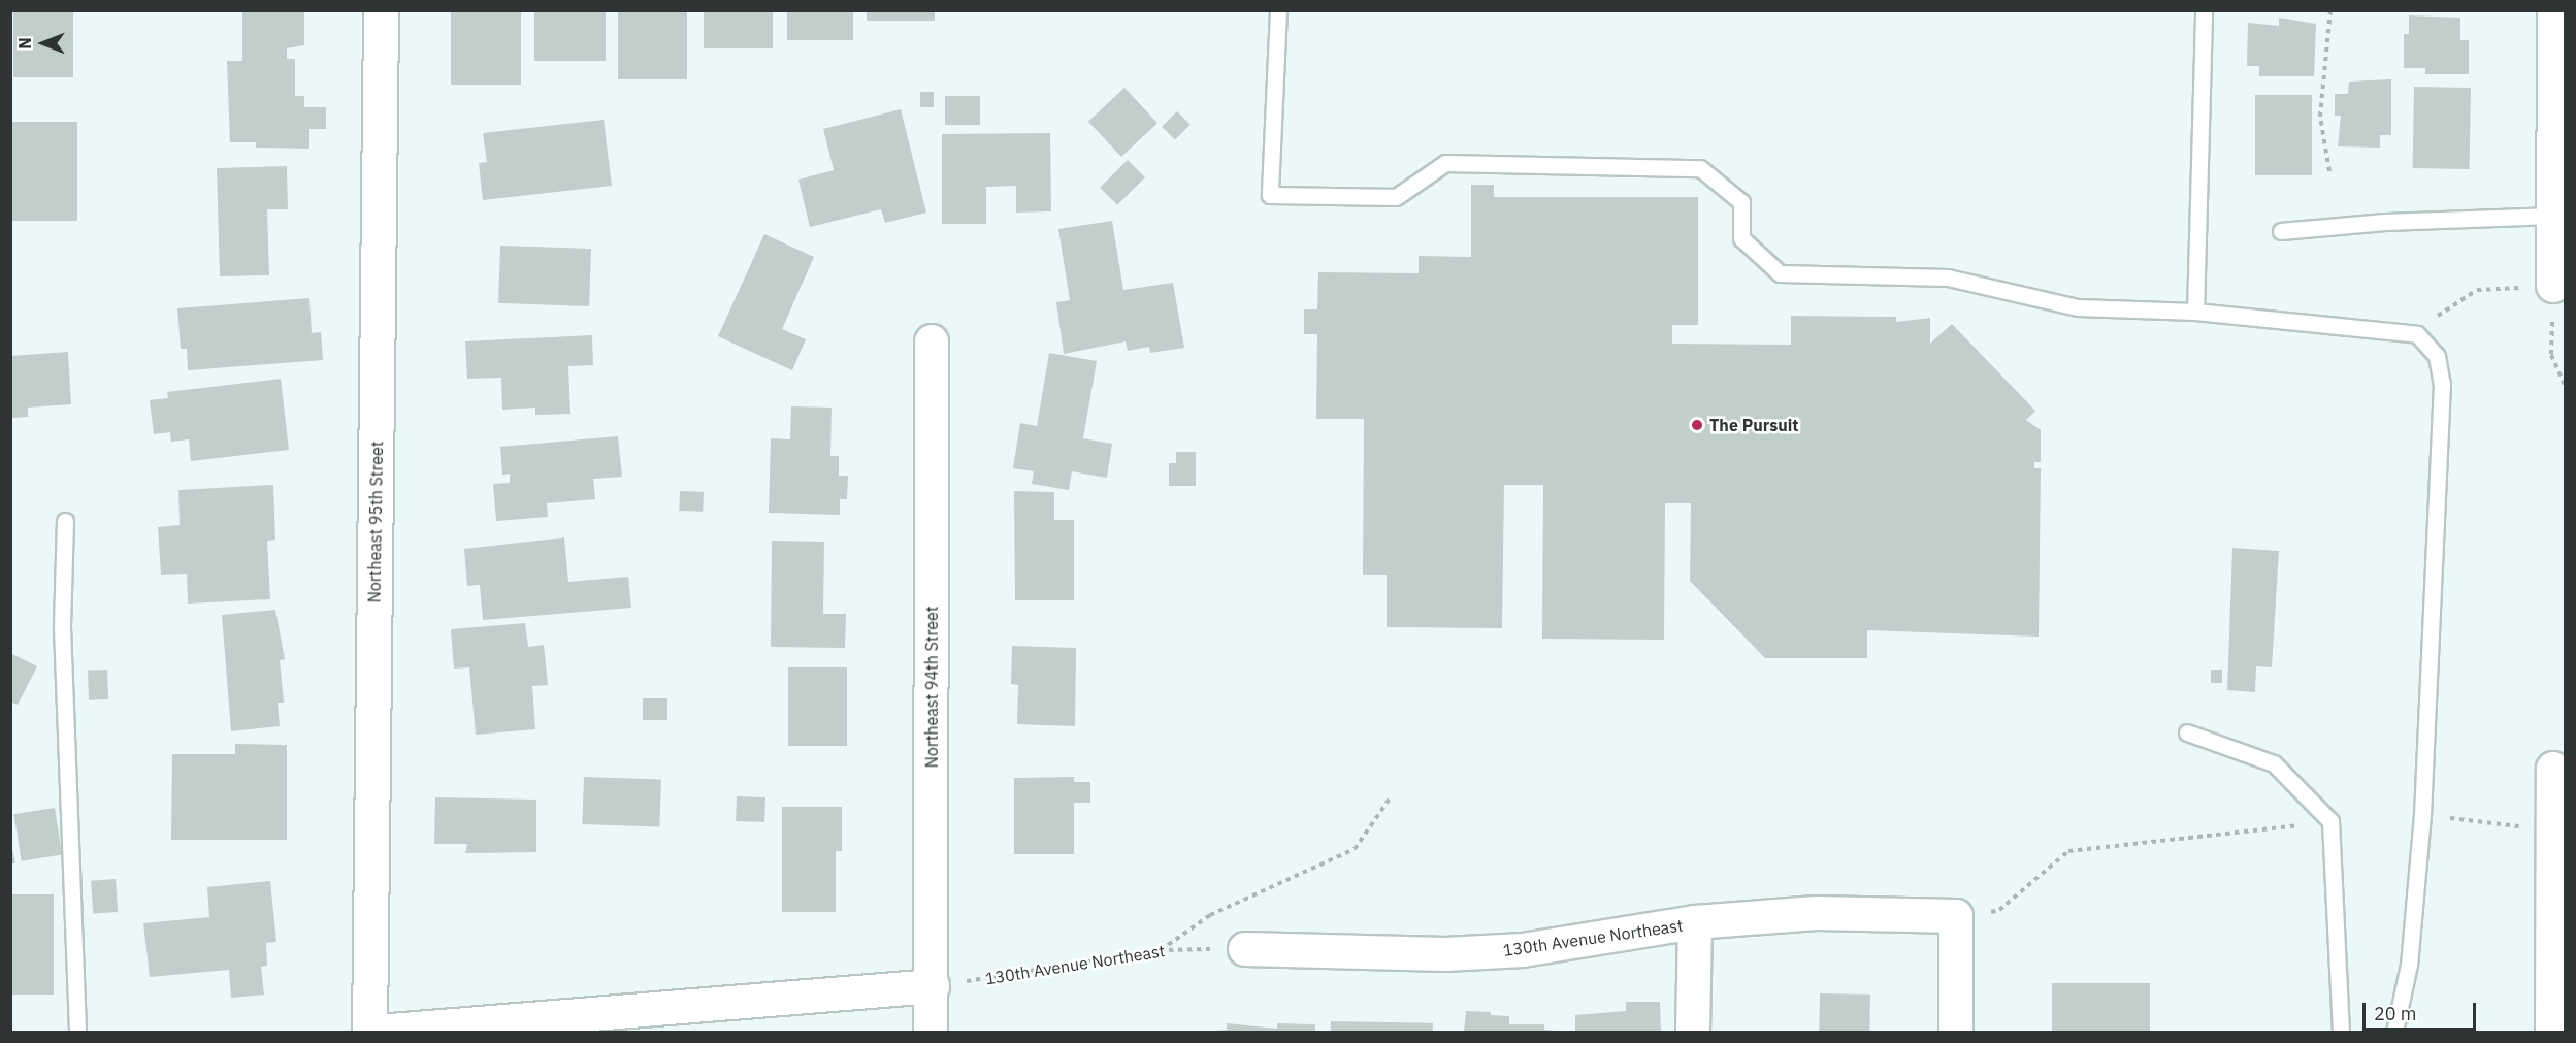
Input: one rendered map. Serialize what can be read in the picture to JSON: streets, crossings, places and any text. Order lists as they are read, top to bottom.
{
  "streets": {
    "street": ["Northeast 95th Street", "Northeast 94th Street", "130th Avenue Northeast"]
  },
  "crossings": [
    ["Northeast 94th Street", "130th Avenue Northeast"]
  ],
  "places": ["The Pursuit"],
  "scale_bar": "20 m",
  "north": "left"
}
